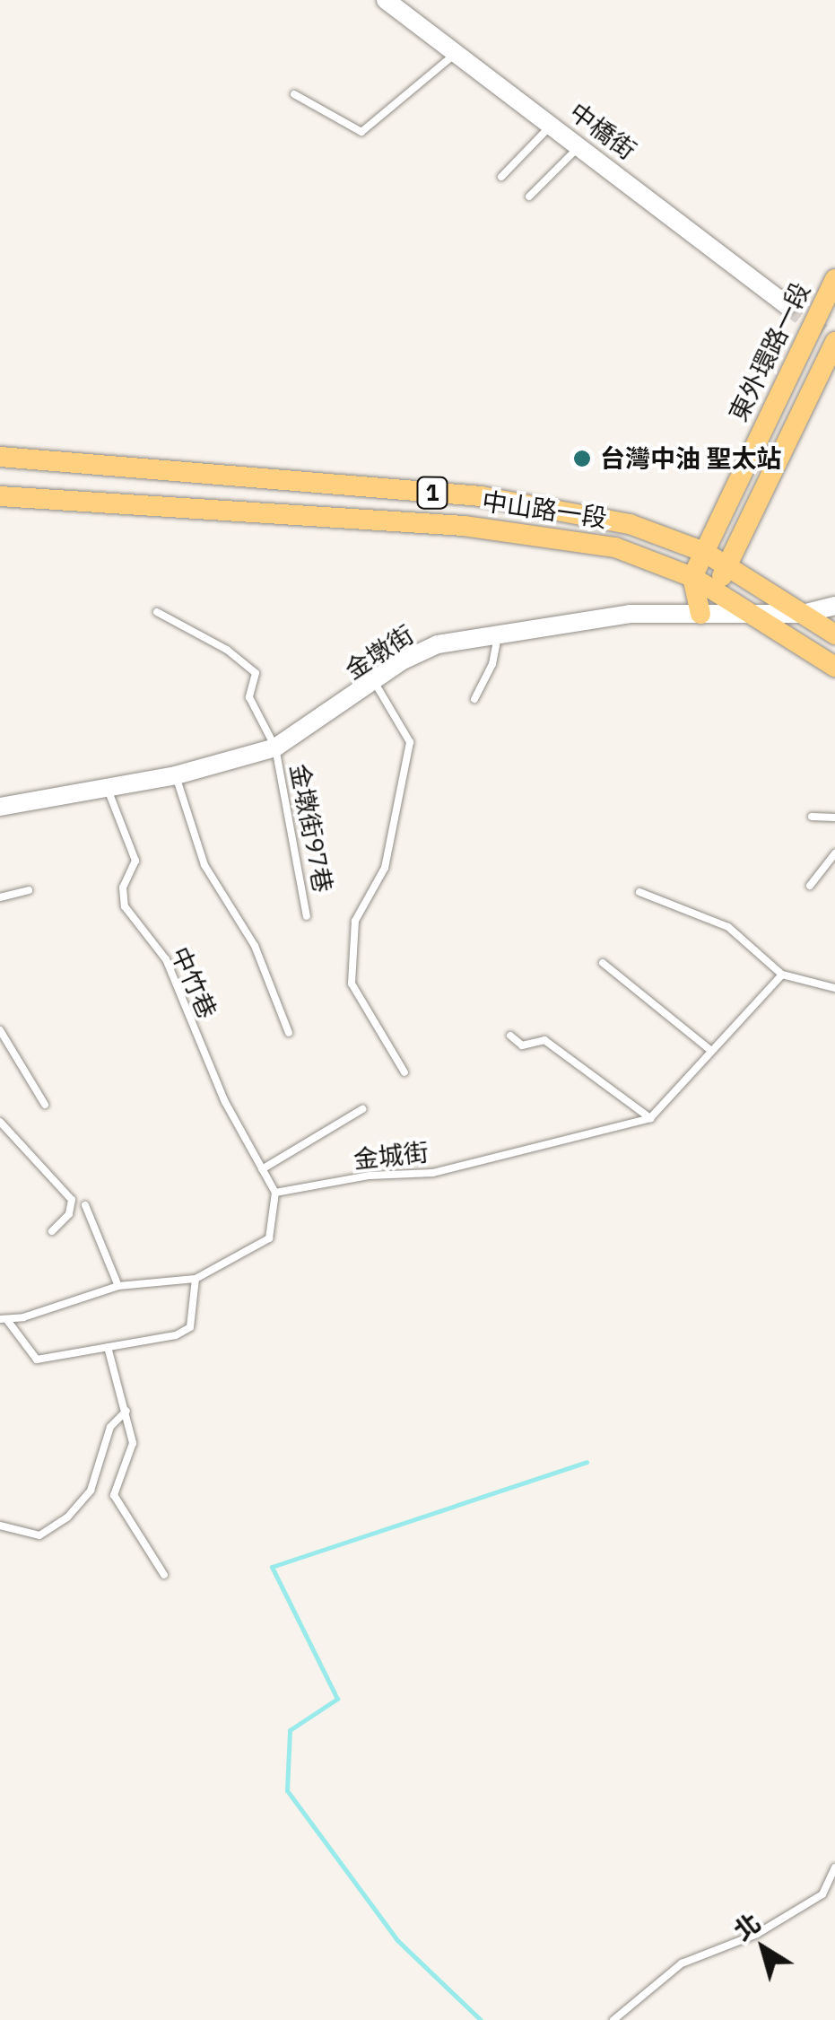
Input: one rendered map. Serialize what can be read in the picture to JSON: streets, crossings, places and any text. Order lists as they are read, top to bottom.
{
  "streets": {
    "main road": ["東外環路一段", "1", "中山路一段"],
    "street": ["中橋街", "金墩街"],
    "lane": ["金墩街97巷", "中竹巷", "金城街"]
  },
  "crossings": [
    ["東外環路一段", "中山路一段"],
    ["中山路一段", "金墩街"],
    ["金墩街", "金墩街97巷"],
    ["金墩街", "中竹巷"],
    ["中竹巷", "金城街"]
  ],
  "places": ["台灣中油 聖太站"],
  "north": "top left"
}
